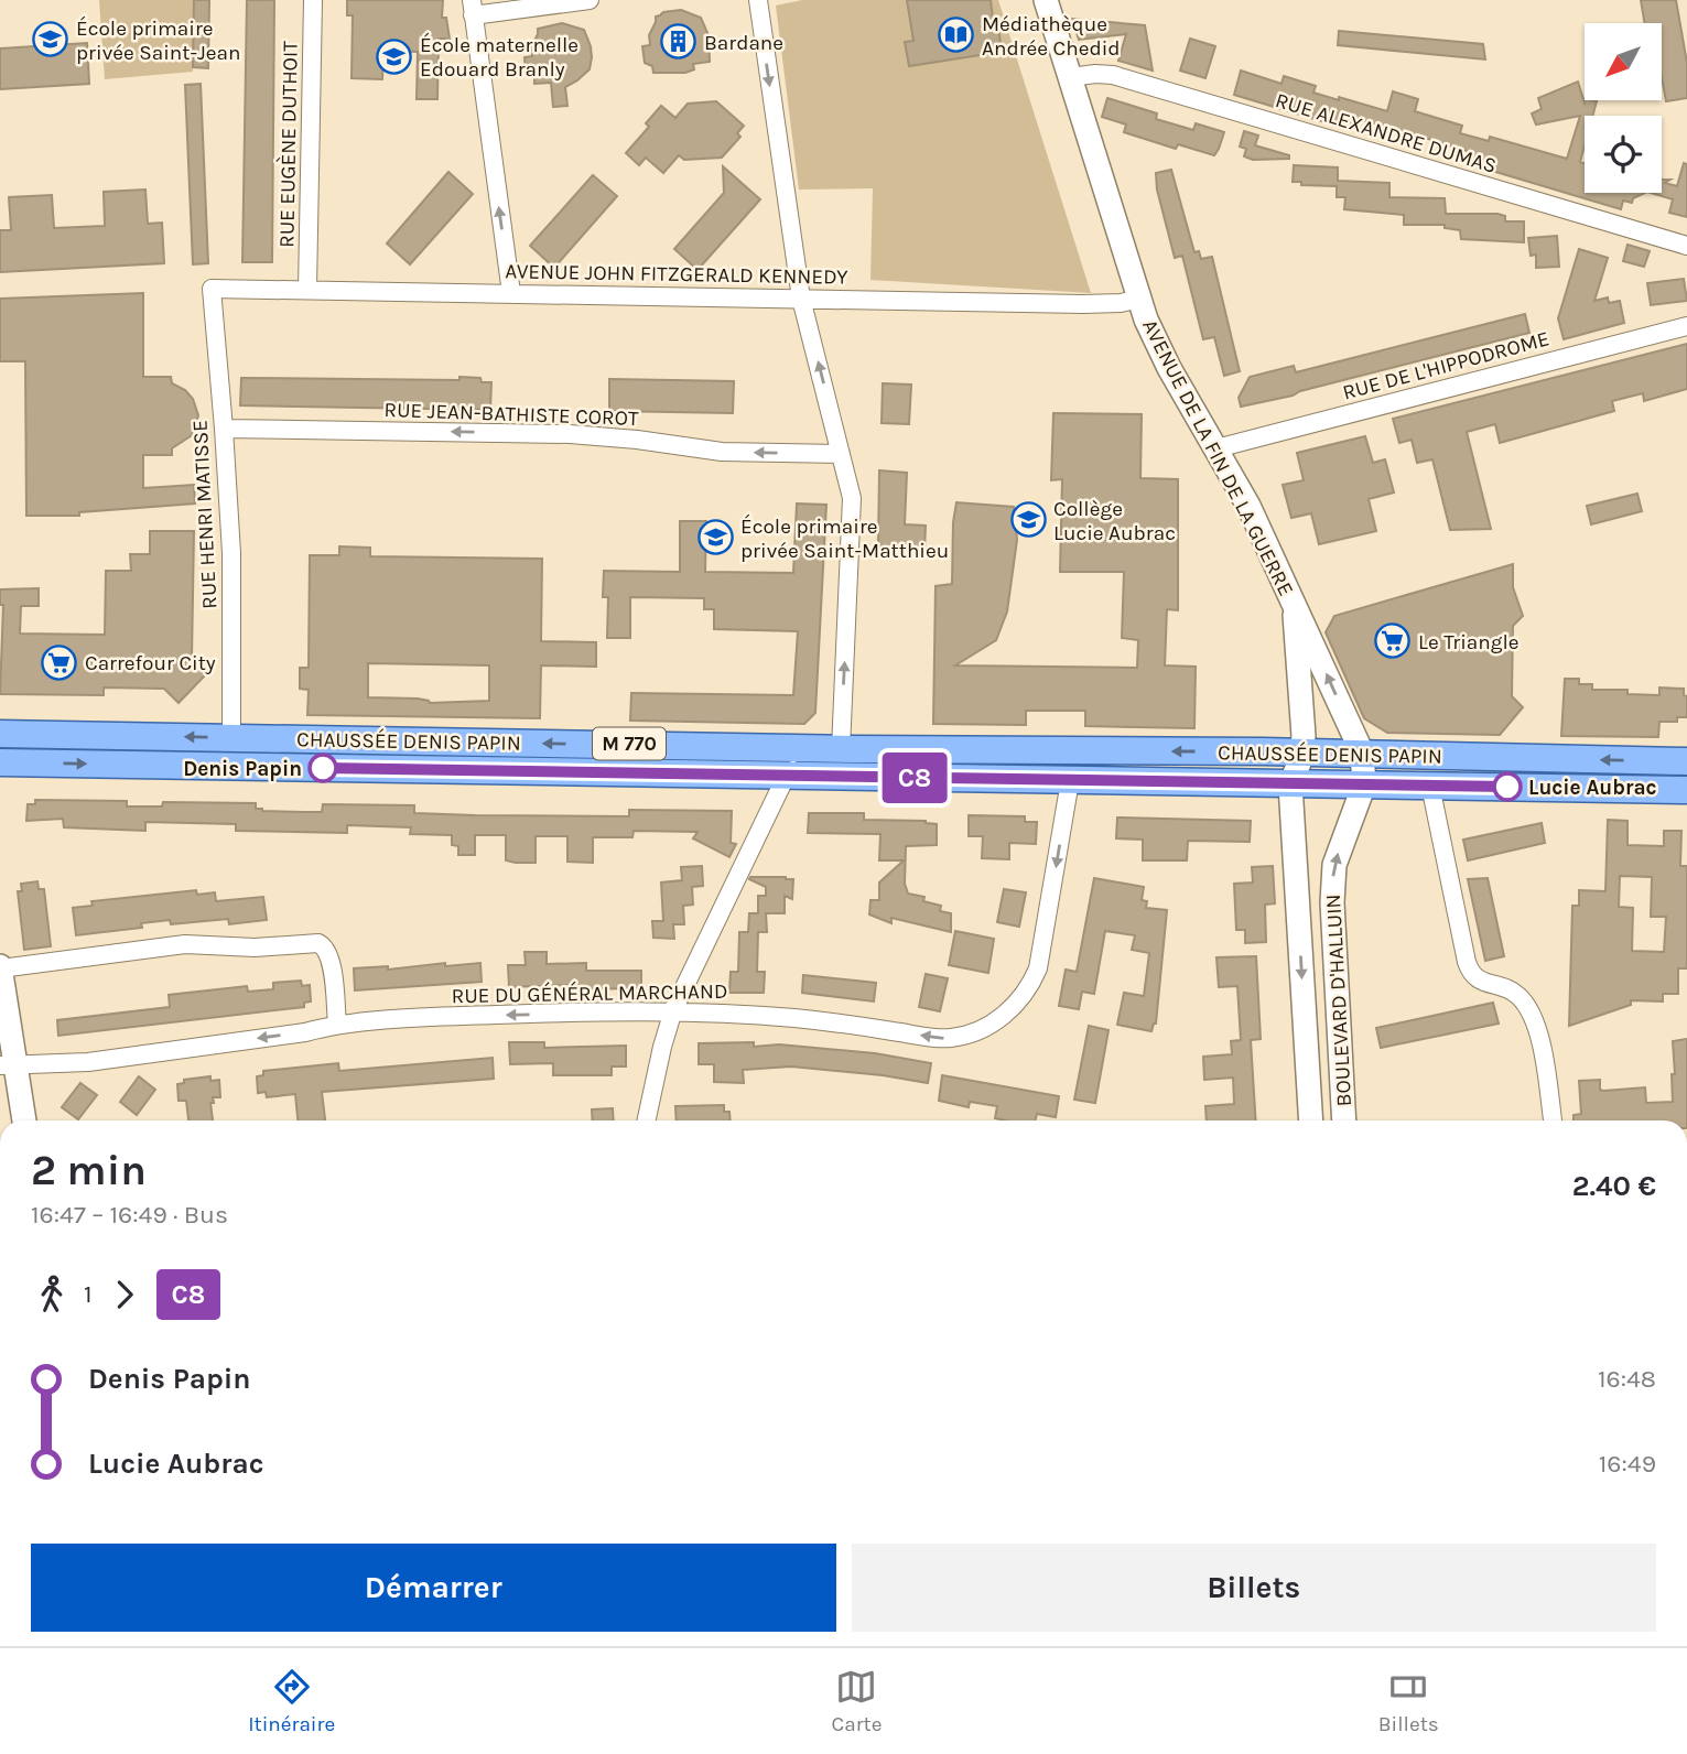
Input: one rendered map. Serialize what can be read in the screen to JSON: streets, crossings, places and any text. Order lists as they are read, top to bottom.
{
  "streets": {
    "main road": [
      "AVENUE DE LA FIN DE LA GUERRE",
      "CHAUSSÉE DENIS PAPIN",
      "M 770",
      "BOULEVARD D'HALLUIN"
    ],
    "street": [
      "RUE ALEXANDRE DUMAS",
      "RUE EUGÈNE DUTHOIT",
      "AVENUE JOHN FITZGERALD KENNEDY",
      "RUE DE L'HIPPODROME",
      "RUE JEAN-BATHISTE COROT",
      "RUE HENRI MATISSE",
      "RUE DU GÉNÉRAL MARCHAND"
    ]
  },
  "crossings": [
    ["RUE ALEXANDRE DUMAS", "AVENUE DE LA FIN DE LA GUERRE"],
    ["RUE EUGÈNE DUTHOIT", "AVENUE JOHN FITZGERALD KENNEDY"],
    ["AVENUE JOHN FITZGERALD KENNEDY", "AVENUE DE LA FIN DE LA GUERRE"],
    ["AVENUE JOHN FITZGERALD KENNEDY", "RUE HENRI MATISSE"],
    ["RUE DE L'HIPPODROME", "AVENUE DE LA FIN DE LA GUERRE"],
    ["RUE JEAN-BATHISTE COROT", "RUE HENRI MATISSE"],
    ["AVENUE DE LA FIN DE LA GUERRE", "CHAUSSÉE DENIS PAPIN"],
    ["AVENUE DE LA FIN DE LA GUERRE", "BOULEVARD D'HALLUIN"],
    ["RUE HENRI MATISSE", "CHAUSSÉE DENIS PAPIN"],
    ["CHAUSSÉE DENIS PAPIN", "RUE DU GÉNÉRAL MARCHAND"],
    ["CHAUSSÉE DENIS PAPIN", "BOULEVARD D'HALLUIN"]
  ],
  "one_way": ["RUE JEAN-BATHISTE COROT", "RUE DU GÉNÉRAL MARCHAND"],
  "places": {
    "library": ["Médiathèque Andrée Chedid"],
    "school or university": [
      "École primaire privée Saint-Jean",
      "École maternelle Edouard Branly",
      "Collège Lucie Aubrac",
      "École primaire privée Saint-Matthieu"
    ],
    "building": ["Bardane"],
    "supermarket": ["Le Triangle", "Carrefour City"],
    "other": ["Denis Papin", "Lucie Aubrac"]
  },
  "lines": ["bus line C8"],
  "north": "bottom left",
  "page": {
    "on_map": "C8",
    "heading": ["2 min", "16:47 – 16:49 · Bus", "2.40 €"],
    "legs": ["1", "C8"],
    "list": [
      {
        "name": "Denis Papin",
        "value": "16:48"
      },
      {
        "name": "Lucie Aubrac",
        "value": "16:49"
      }
    ],
    "buttons": ["Démarrer", "Billets"],
    "tabs": ["Itinéraire", "Carte", "Billets"]
  }
}
